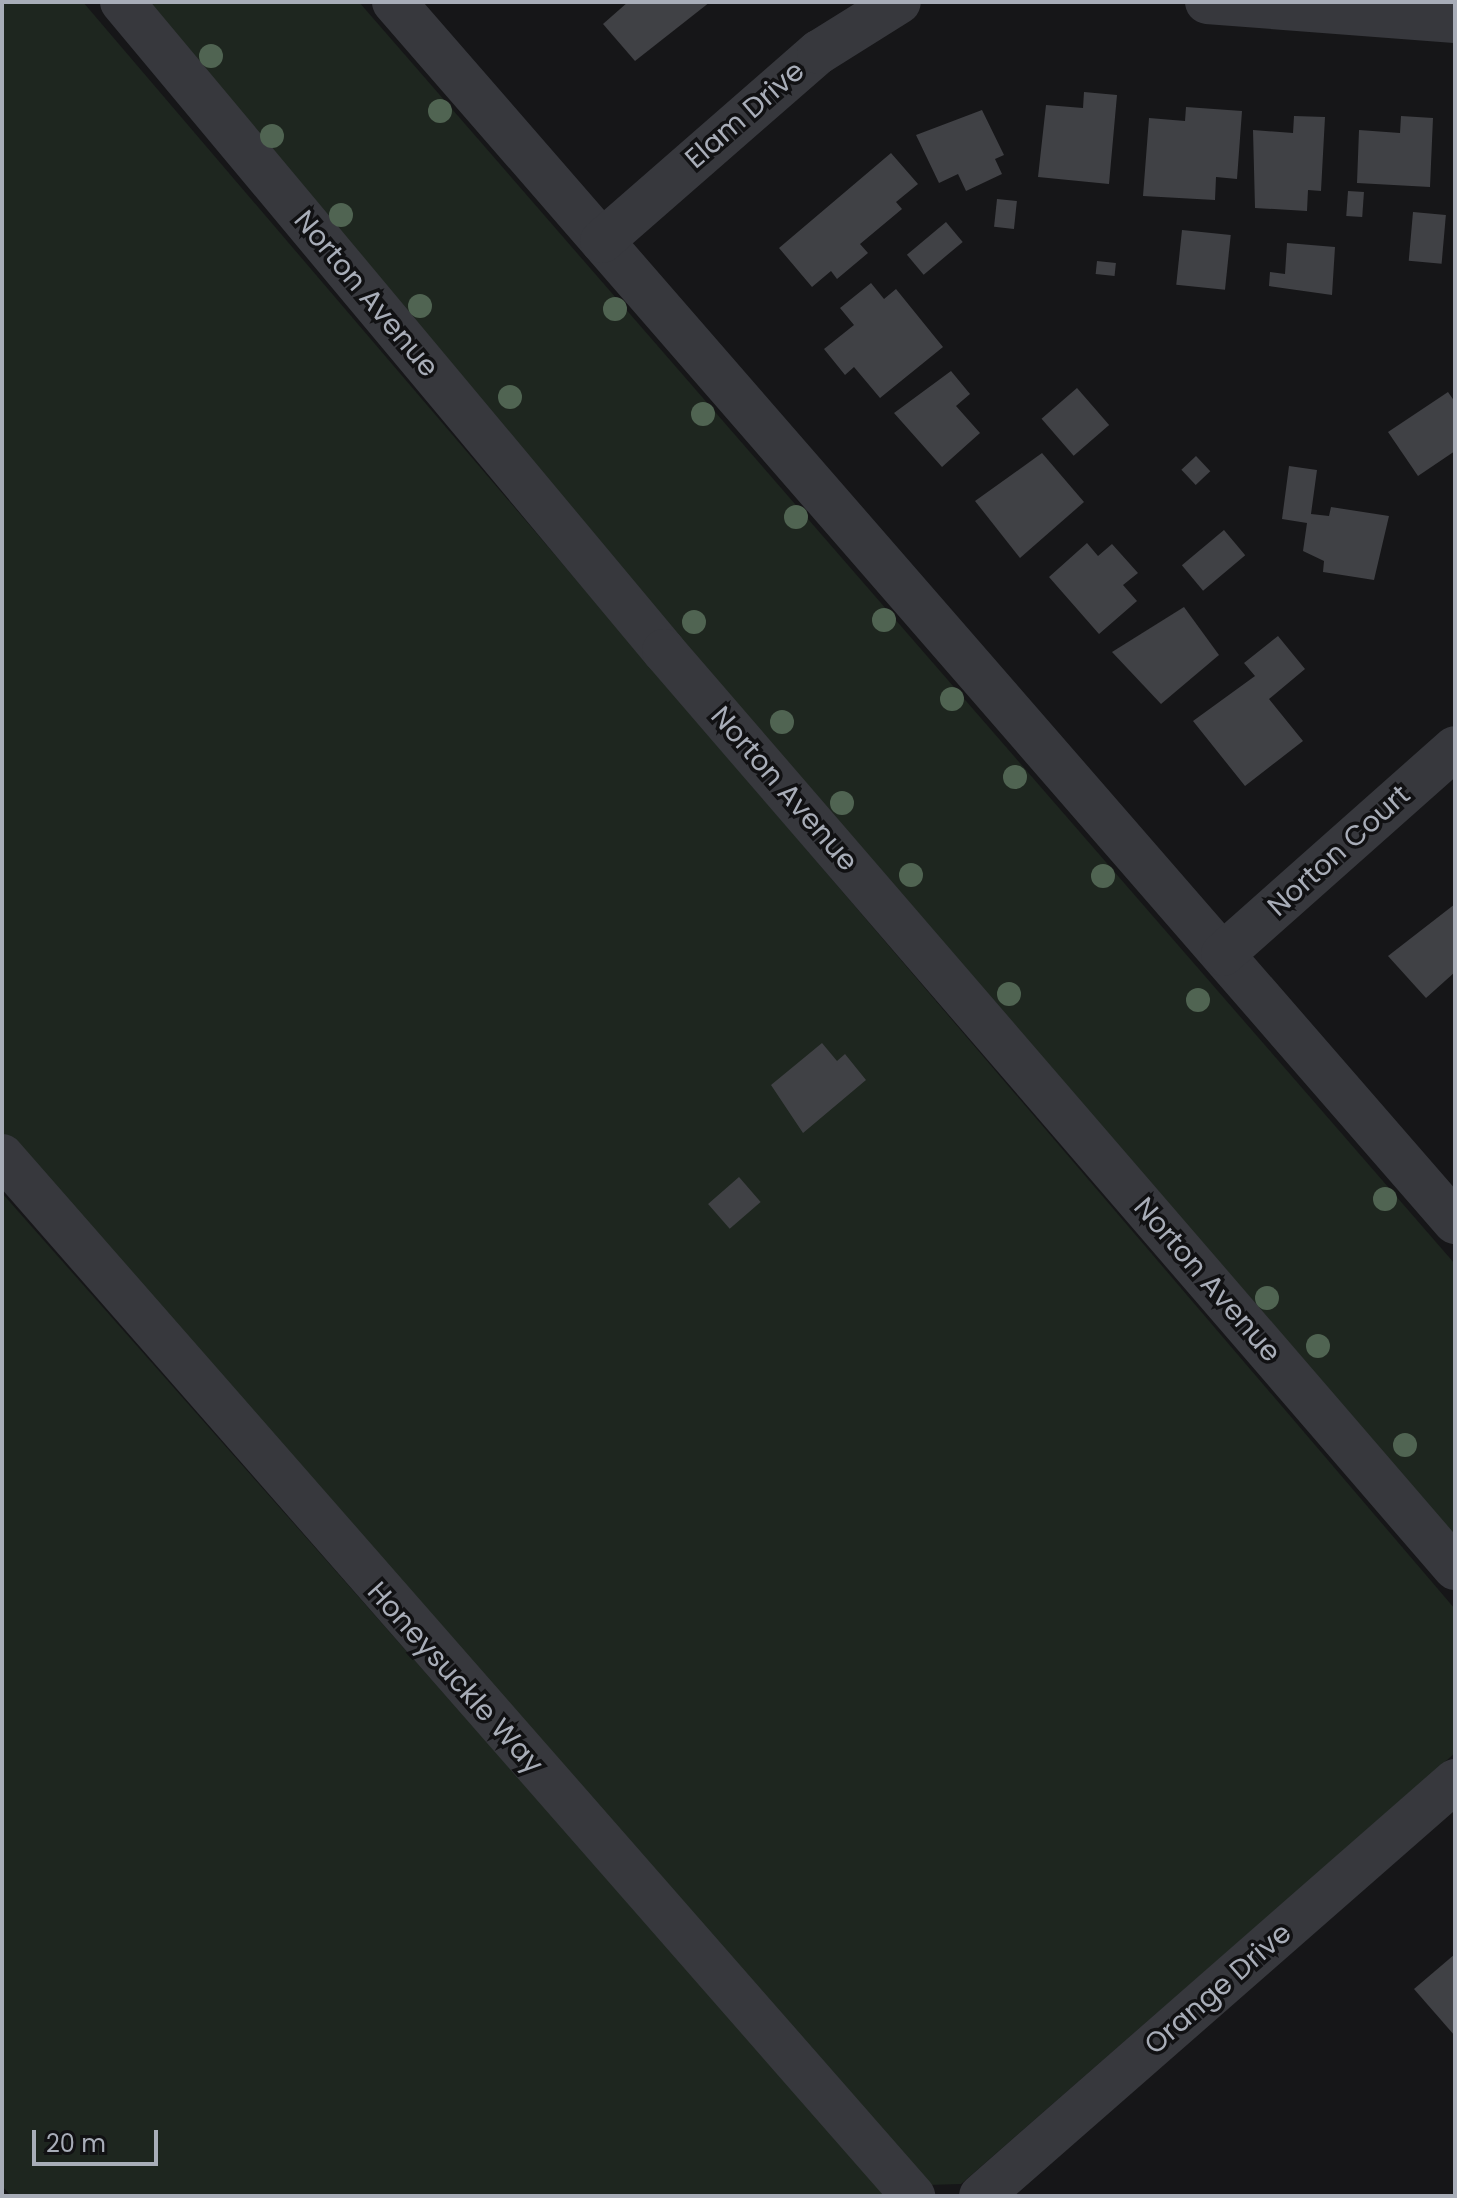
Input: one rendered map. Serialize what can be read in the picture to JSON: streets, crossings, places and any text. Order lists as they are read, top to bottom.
{
  "streets": {
    "street": [
      "Elam Drive",
      "Norton Avenue",
      "Norton Court",
      "Honeysuckle Way",
      "Orange Drive"
    ]
  },
  "scale_bar": "20 m"
}
